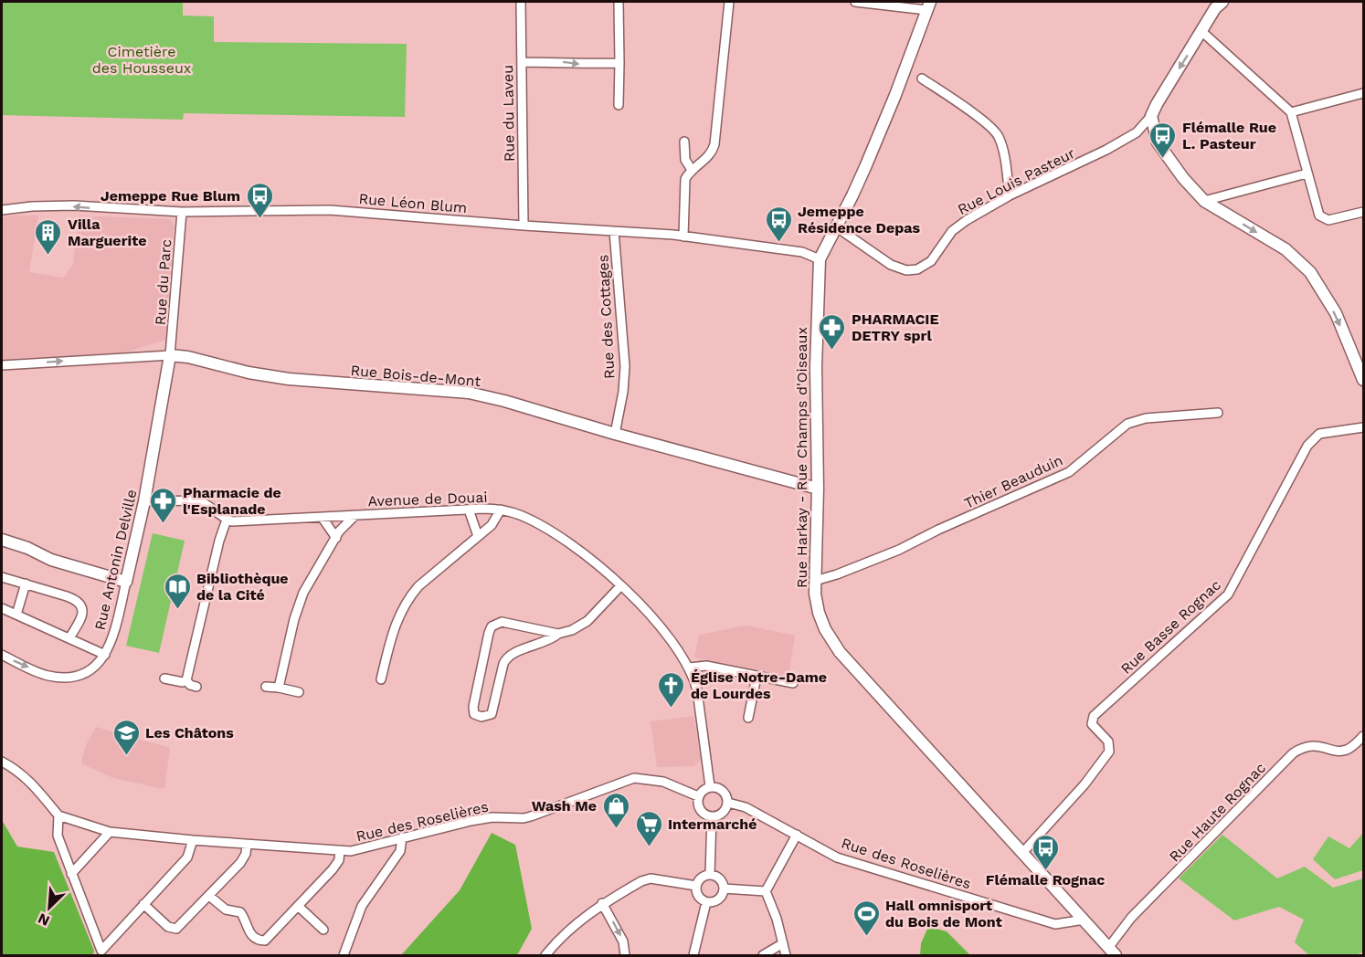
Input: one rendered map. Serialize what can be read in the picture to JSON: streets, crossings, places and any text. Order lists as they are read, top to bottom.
{
  "streets": {
    "street": [
      "Rue du Laveu",
      "Rue Louis Pasteur",
      "Rue Léon Blum",
      "Rue du Parc",
      "Rue des Cottages",
      "Rue Bois-de-Mont",
      "Rue Harkay - Rue Champs d'Oiseaux",
      "Thier Beauduin",
      "Avenue de Douai",
      "Rue Antonin Delville",
      "Rue Basse Rognac",
      "Rue Haute Rognac",
      "Rue des Roselières"
    ]
  },
  "crossings": [
    ["Rue du Laveu", "Rue Léon Blum"],
    ["Rue Louis Pasteur", "Rue Harkay - Rue Champs d'Oiseaux"],
    ["Rue Léon Blum", "Rue du Parc"],
    ["Rue Léon Blum", "Rue des Cottages"],
    ["Rue Léon Blum", "Rue Harkay - Rue Champs d'Oiseaux"],
    ["Rue du Parc", "Rue Bois-de-Mont"],
    ["Rue du Parc", "Rue Antonin Delville"],
    ["Rue des Cottages", "Rue Bois-de-Mont"],
    ["Rue Bois-de-Mont", "Rue Harkay - Rue Champs d'Oiseaux"],
    ["Rue Bois-de-Mont", "Rue Antonin Delville"],
    ["Rue Harkay - Rue Champs d'Oiseaux", "Thier Beauduin"],
    ["Rue Harkay - Rue Champs d'Oiseaux", "Rue Basse Rognac"],
    ["Rue Harkay - Rue Champs d'Oiseaux", "Rue Haute Rognac"],
    ["Rue Harkay - Rue Champs d'Oiseaux", "Rue des Roselières"],
    ["Avenue de Douai", "Rue des Roselières"]
  ],
  "parks": ["Cimetière des Housseux"],
  "places": {
    "bus stop": [
      "Flémalle Rue L. Pasteur",
      "Jemeppe Rue Blum",
      "Jemeppe Résidence Depas",
      "Flémalle Rognac"
    ],
    "building": ["Villa Marguerite"],
    "pharmacy": ["PHARMACIE DETRY sprl", "Pharmacie de l'Esplanade"],
    "library": ["Bibliothèque de la Cité"],
    "church": ["Église Notre-Dame de Lourdes"],
    "school or university": ["Les Châtons"],
    "shop": ["Wash Me"],
    "supermarket": ["Intermarché"],
    "sports": ["Hall omnisport du Bois de Mont"]
  },
  "north": "bottom left"
}
